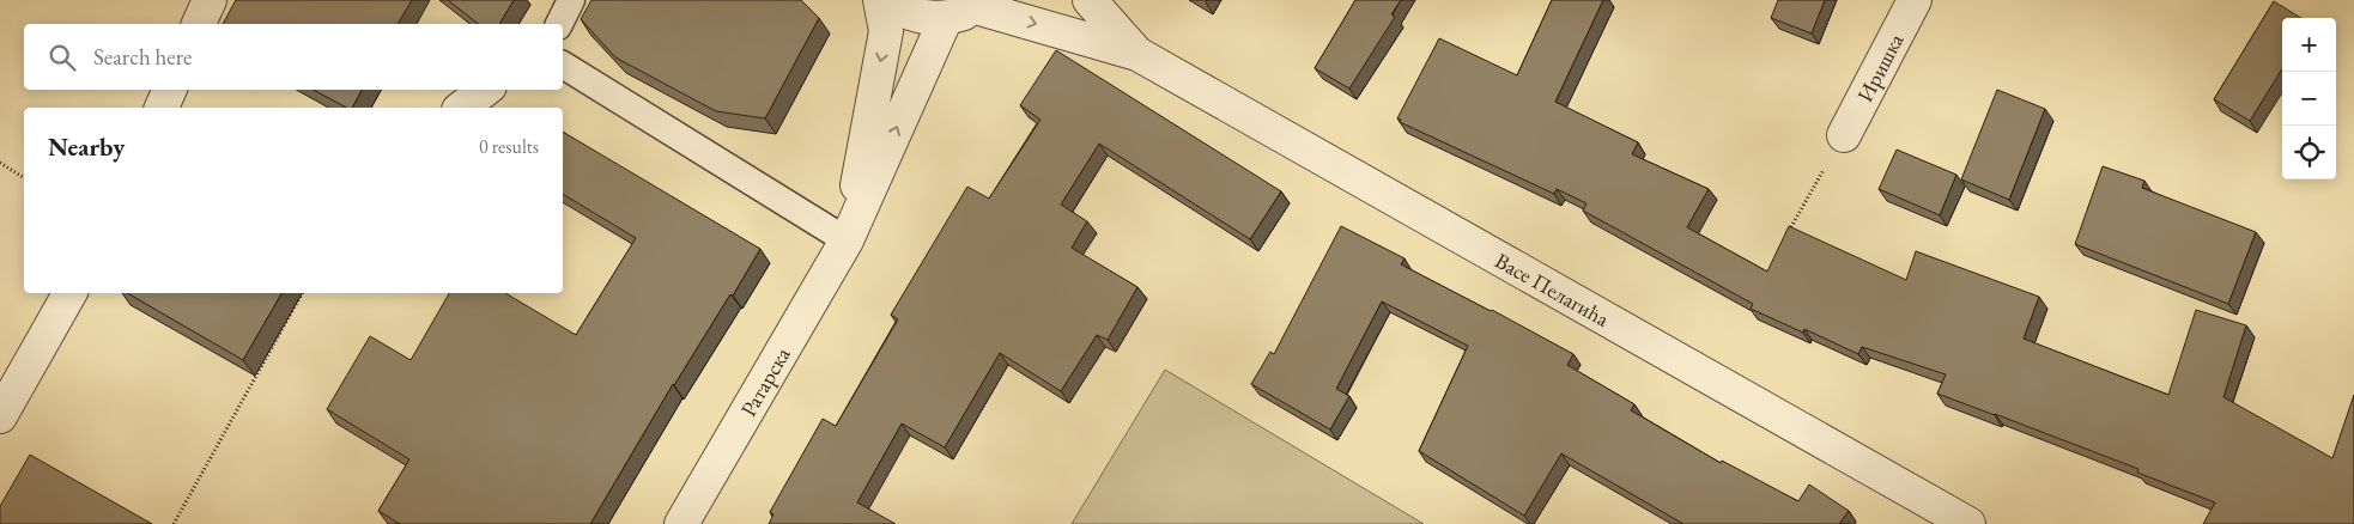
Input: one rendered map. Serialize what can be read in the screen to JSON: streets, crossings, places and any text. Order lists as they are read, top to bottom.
{
  "streets": {
    "street": ["Иришка", "Васе Пелагића", "Ратарска"]
  },
  "crossings": [
    ["Васе Пелагића", "Ратарска"]
  ],
  "page": {
    "map_buttons": ["+", "−"],
    "search": "Search here",
    "heading": ["Nearby", "0 results"]
  }
}
